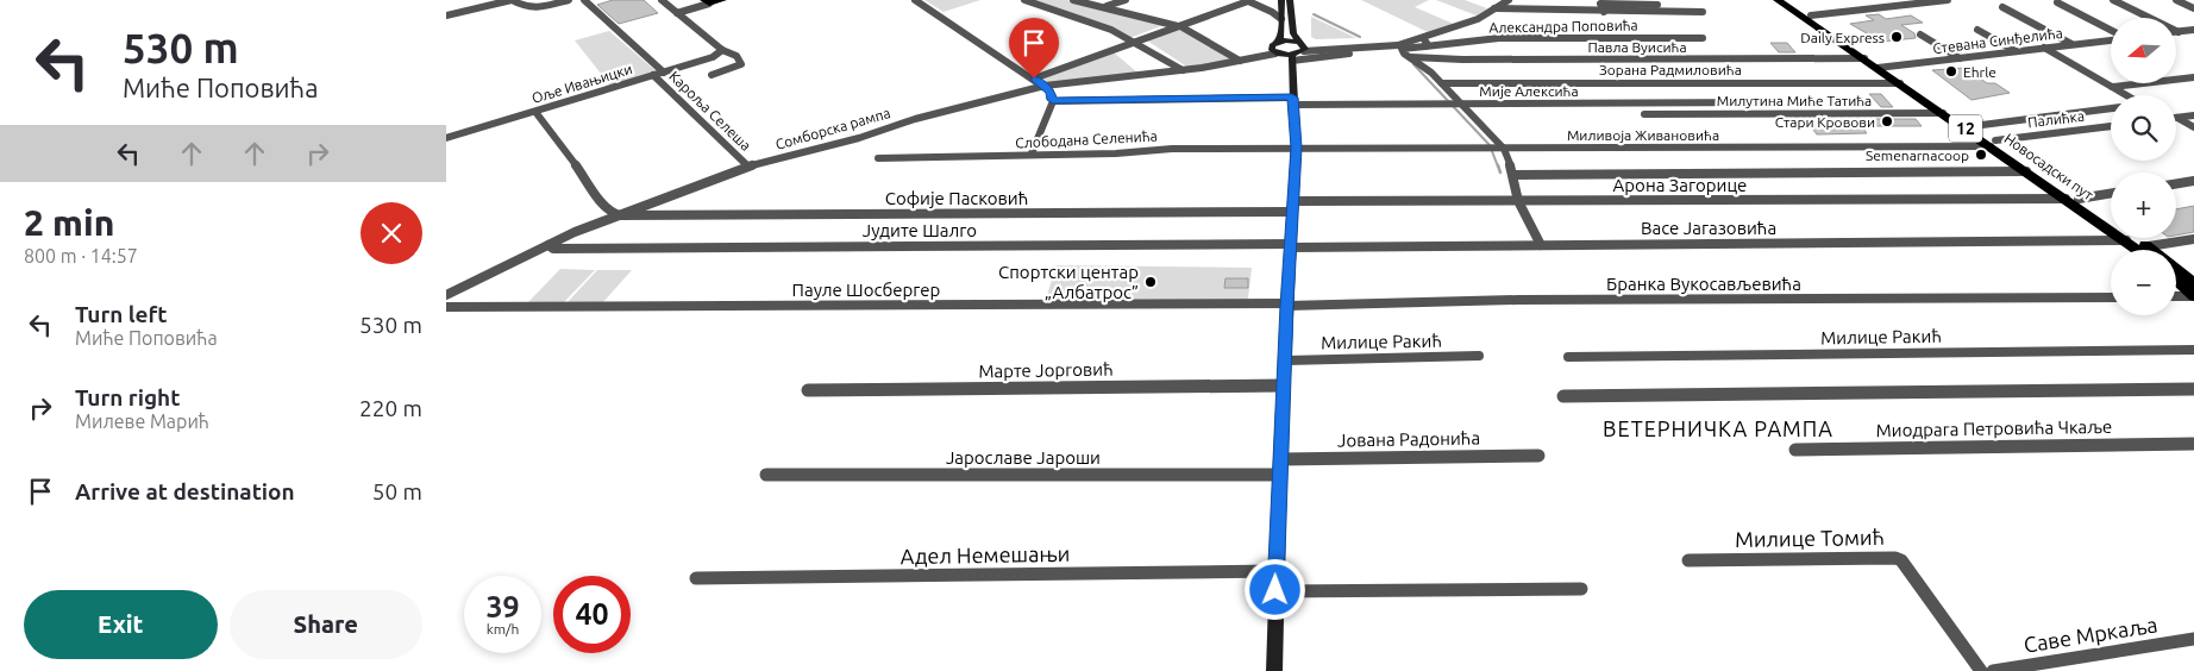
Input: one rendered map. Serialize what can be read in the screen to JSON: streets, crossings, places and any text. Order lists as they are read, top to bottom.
{
  "streets": {
    "main road": ["12", "Новосадски пут"],
    "street": [
      "Александра Поповића",
      "Стевана Синђелића",
      "Павла Вуисића",
      "Зорана Радмиловића",
      "Оље Ивањицки",
      "Мије Алексића",
      "Милутина Миће Татића",
      "Кароља Селеша",
      "Палићка",
      "Сомборска рампа",
      "Миливоја Живановића",
      "Слободана Селенића",
      "Арона Загорице",
      "Софије Пасковић",
      "Васе Јагазовића",
      "Јудите Шалго",
      "Бранка Вукосављевића",
      "Пауле Шосбергер",
      "Милице Ракић",
      "Марте Јорговић",
      "Миодрага Петровића Чкаље",
      "Јована Радонића",
      "Јарославе Јароши",
      "Милице Томић",
      "Адел Немешањи",
      "Саве Мркаља"
    ]
  },
  "crossings": [
    ["Стевана Синђелића", "Новосадски пут"],
    ["Павла Вуисића", "Новосадски пут"],
    ["Зорана Радмиловића", "Новосадски пут"],
    ["Оље Ивањицки", "Кароља Селеша"],
    ["Милутина Миће Татића", "Новосадски пут"],
    ["Кароља Селеша", "Сомборска рампа"],
    ["Палићка", "Миливоја Живановића"],
    ["Палићка", "Новосадски пут"],
    ["Сомборска рампа", "Софије Пасковић"],
    ["Сомборска рампа", "Јудите Шалго"],
    ["Миливоја Живановића", "Слободана Селенића"],
    ["Миливоја Живановића", "Новосадски пут"],
    ["Новосадски пут", "Арона Загорице"],
    ["Арона Загорице", "Софије Пасковић"],
    ["Васе Јагазовића", "Јудите Шалго"],
    ["Бранка Вукосављевића", "Пауле Шосбергер"]
  ],
  "districts": ["ВЕТЕРНИЧКА РАМПА"],
  "places": [
    "Daily Express",
    "Ehrle",
    "Стари Кровови",
    "Semenarnacoop",
    "Спортски центар „Албатрос”"
  ],
  "north": "left",
  "page": {
    "turn": ["530 m", "Миће Поповића"],
    "map_buttons": ["+", "−"],
    "heading": ["2 min", "800 m · 14:57"],
    "list": [
      {
        "name": "Turn left",
        "note": "Миће Поповића",
        "value": "530 m"
      },
      {
        "name": "Turn right",
        "note": "Милеве Марић",
        "value": "220 m"
      },
      {
        "name": "Arrive at destination",
        "value": "50 m"
      }
    ],
    "speed": "39 km/h",
    "limit": "40",
    "buttons": ["Exit", "Share"]
  }
}
